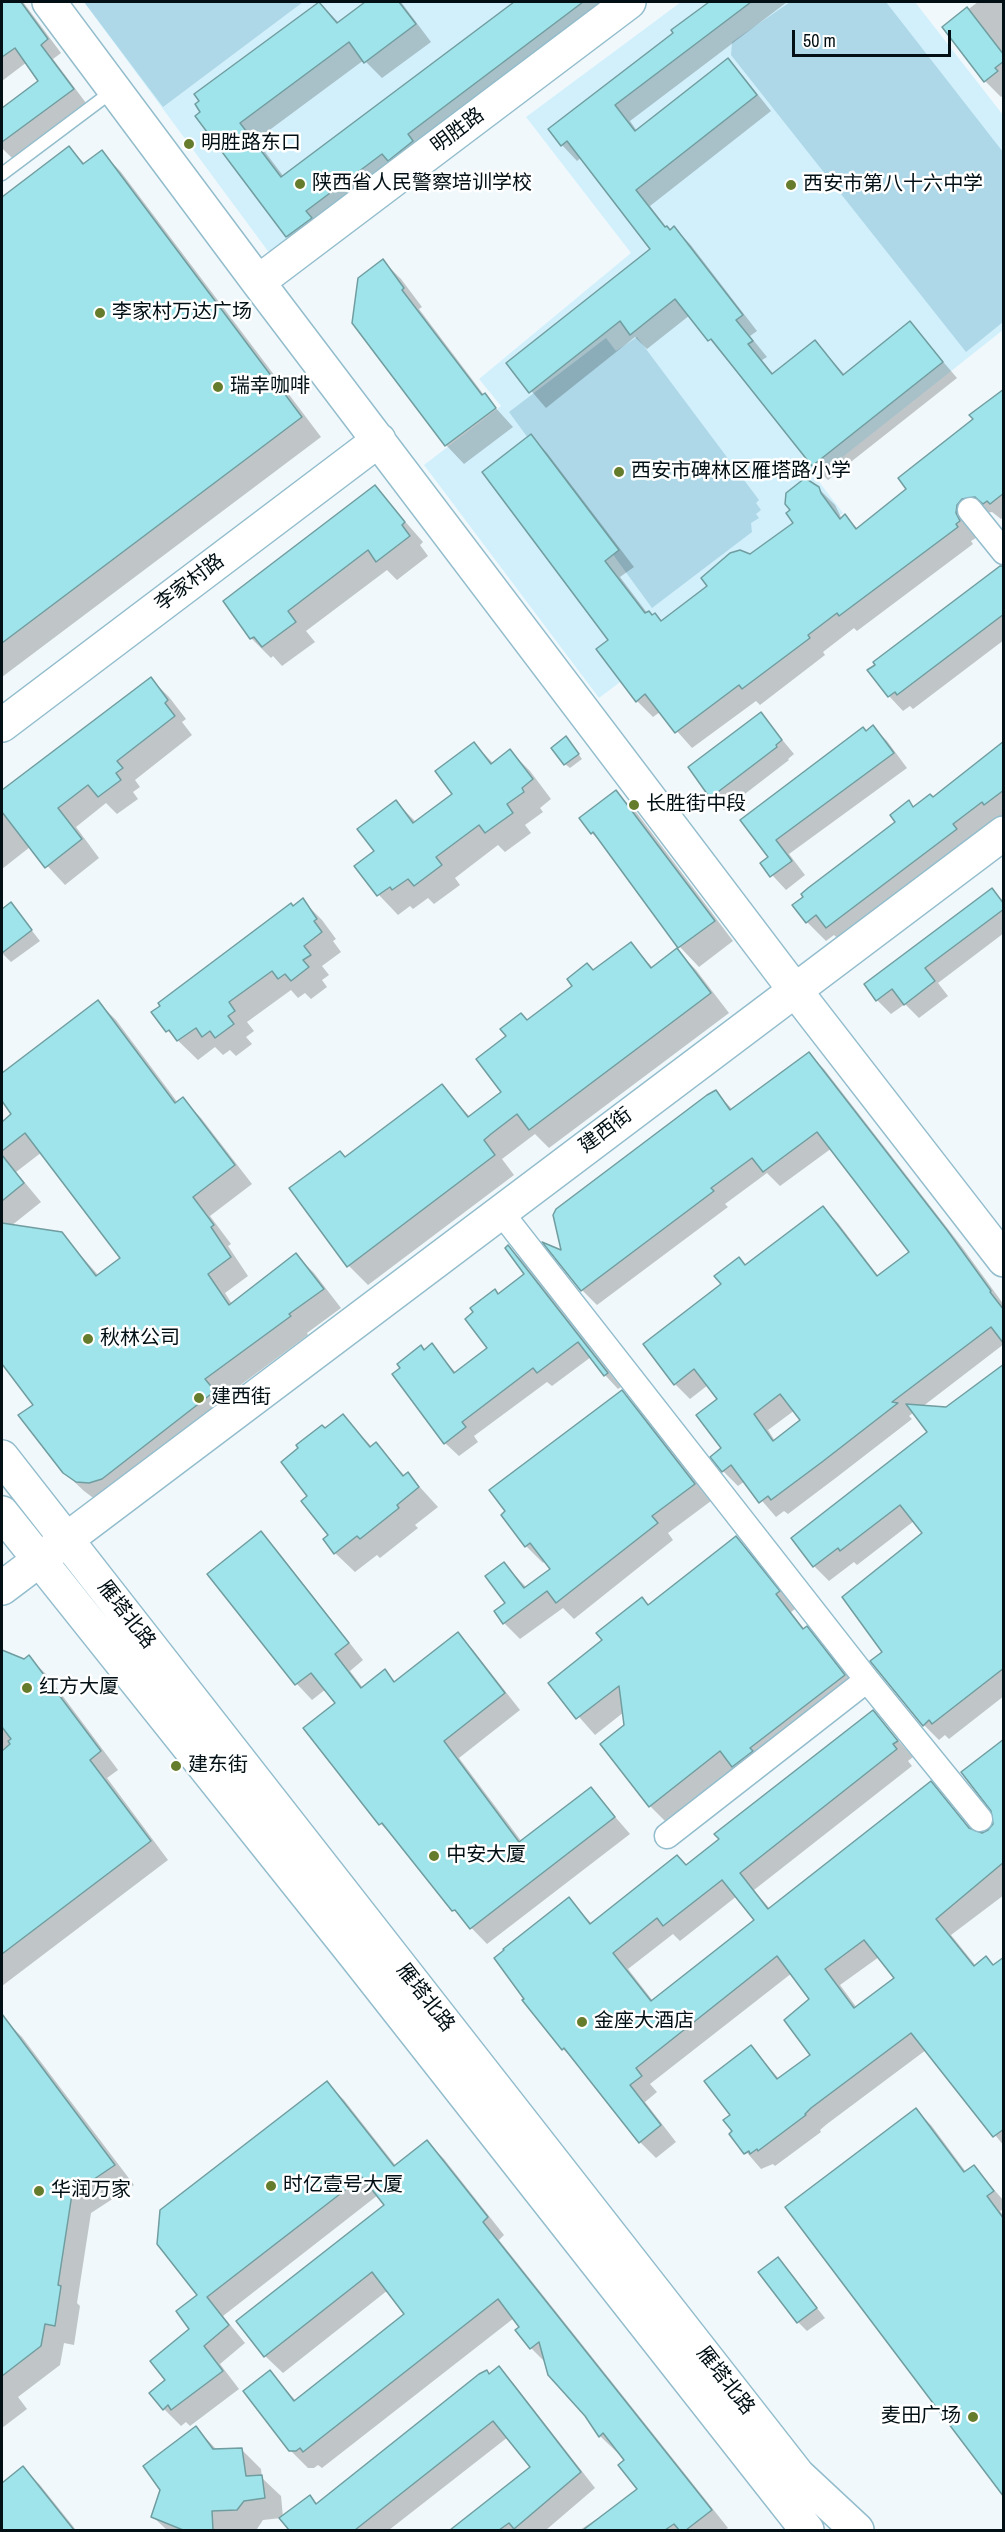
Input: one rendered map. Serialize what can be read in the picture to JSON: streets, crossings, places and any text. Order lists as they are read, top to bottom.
{
  "streets": {
    "street": [
      "明胜路",
      "李家村路",
      "建西街",
      "雁塔北路"
    ]
  },
  "crossings": [
    ["建西街", "雁塔北路"]
  ],
  "places": [
    "明胜路东口",
    "陕西省人民警察培训学校",
    "西安市第八十六中学",
    "李家村万达广场",
    "瑞幸咖啡",
    "西安市碑林区雁塔路小学",
    "长胜街中段",
    "秋林公司",
    "建西街",
    "红方大厦",
    "建东街",
    "中安大厦",
    "金座大酒店",
    "时亿壹号大厦",
    "华润万家",
    "麦田广场"
  ],
  "scale_bar": "50 m"
}
